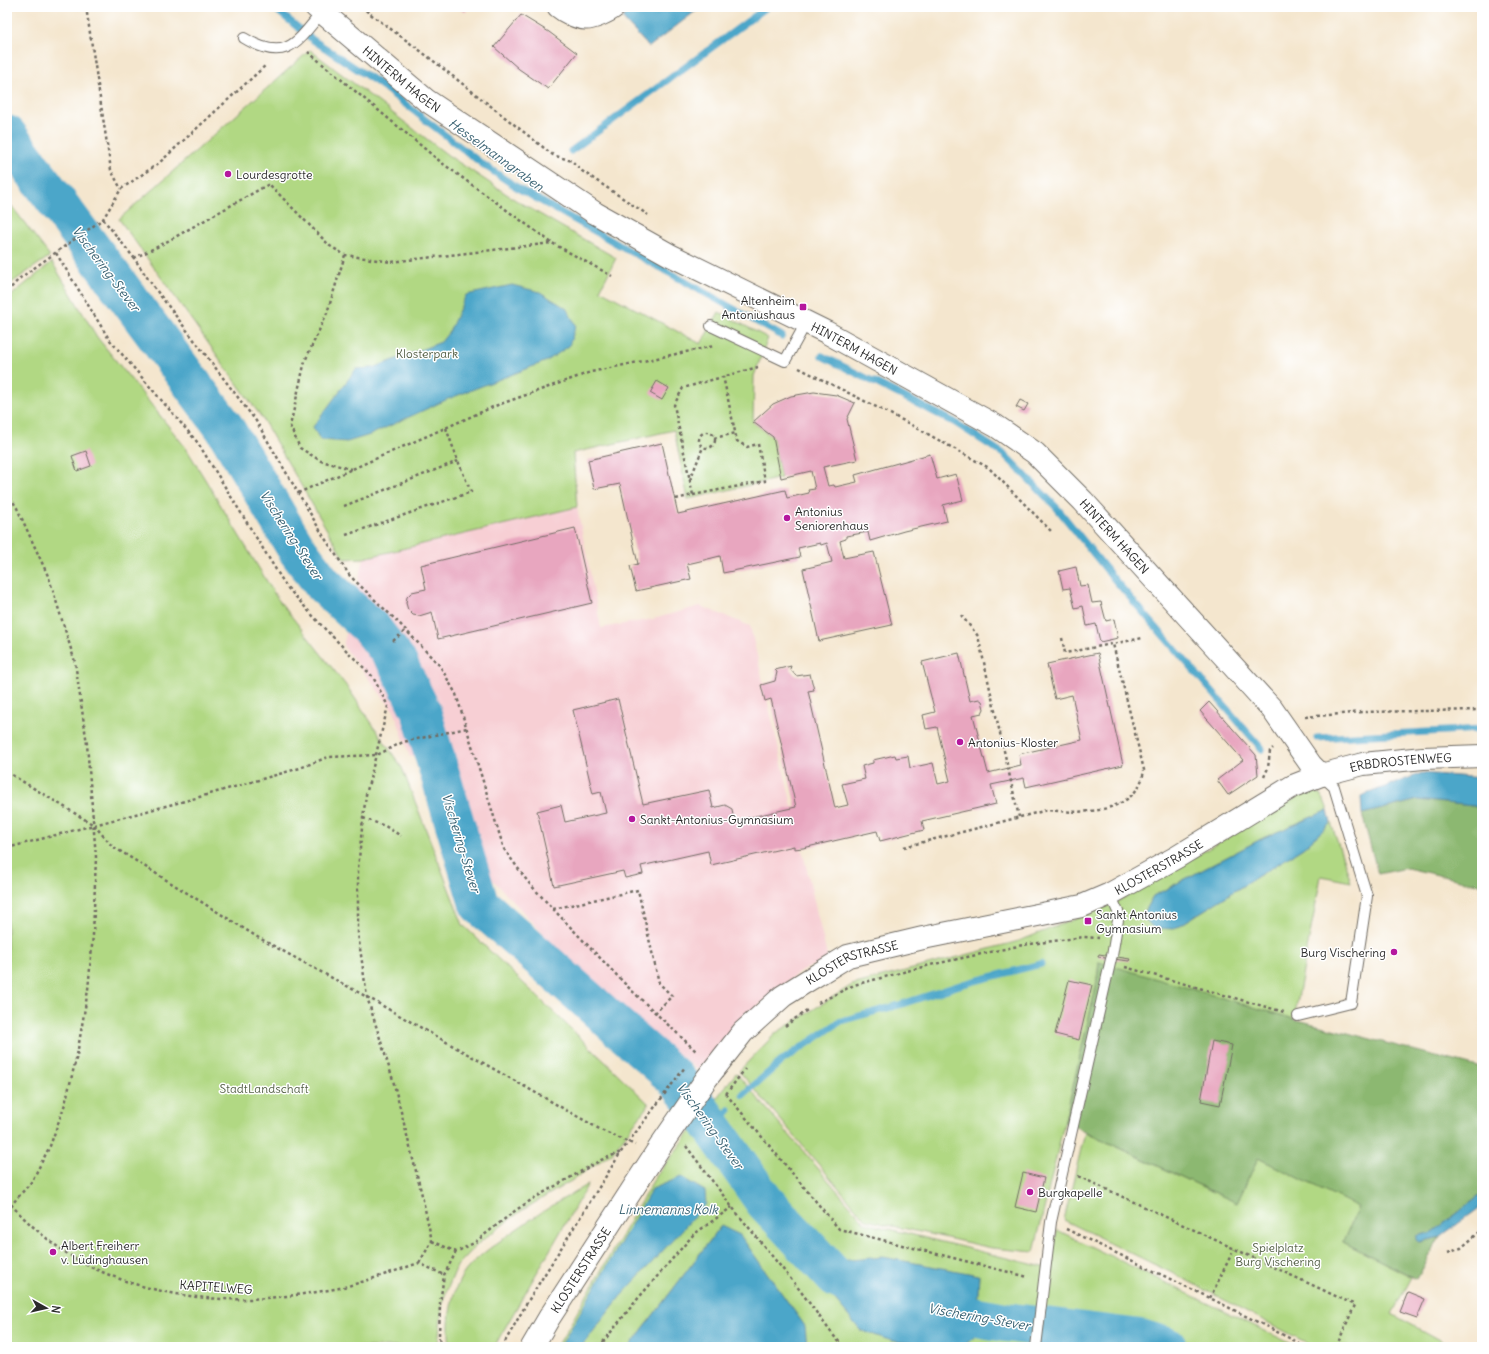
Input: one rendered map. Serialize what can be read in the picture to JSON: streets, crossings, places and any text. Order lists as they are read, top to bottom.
{
  "streets": {
    "street": ["HINTERM HAGEN", "ERBDROSTENWEG", "KLOSTERSTRASSE"],
    "path": ["KAPITELWEG"]
  },
  "crossings": [
    ["HINTERM HAGEN", "ERBDROSTENWEG"],
    ["HINTERM HAGEN", "KLOSTERSTRASSE"],
    ["ERBDROSTENWEG", "KLOSTERSTRASSE"]
  ],
  "water": ["Hesselmanngraben", "Vischering-Stever", "Linnemanns Kolk"],
  "parks": ["Klosterpark", "StadtLandschaft", "Spielplatz Burg Vischering"],
  "places": {
    "other": [
      "Lourdesgrotte",
      "Antonius Seniorenhaus",
      "Antonius-Kloster",
      "Sankt-Antonius-Gymnasium",
      "Burg Vischering",
      "Burgkapelle",
      "Albert Freiherr v. Lüdinghausen"
    ],
    "transit": ["Altenheim Antoniushaus", "Sankt Antonius Gymnasium"]
  },
  "north": "right"
}
